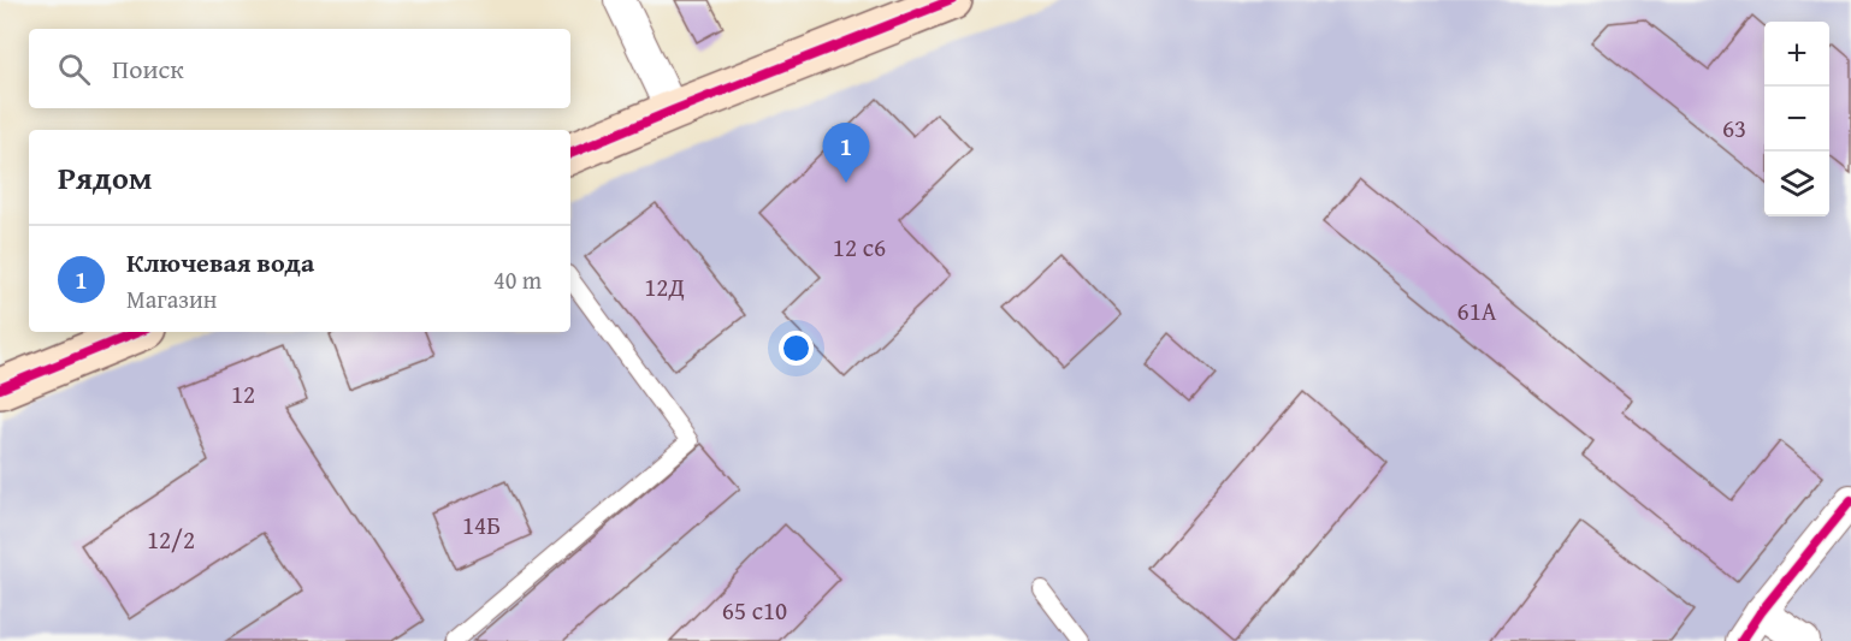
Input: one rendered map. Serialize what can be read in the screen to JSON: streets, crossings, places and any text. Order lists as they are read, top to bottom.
{
  "house_numbers": [
    "63",
    "12 с6",
    "12Д",
    "61А",
    "12",
    "14Б",
    "12/2",
    "65 с10"
  ],
  "page": {
    "map_buttons": ["+", "−"],
    "search": "Поиск",
    "pins": "1",
    "heading": "Рядом",
    "list": [
      {
        "mark": "1",
        "name": "Ключевая вода",
        "note": "Магазин",
        "value": "40 m"
      }
    ]
  }
}
